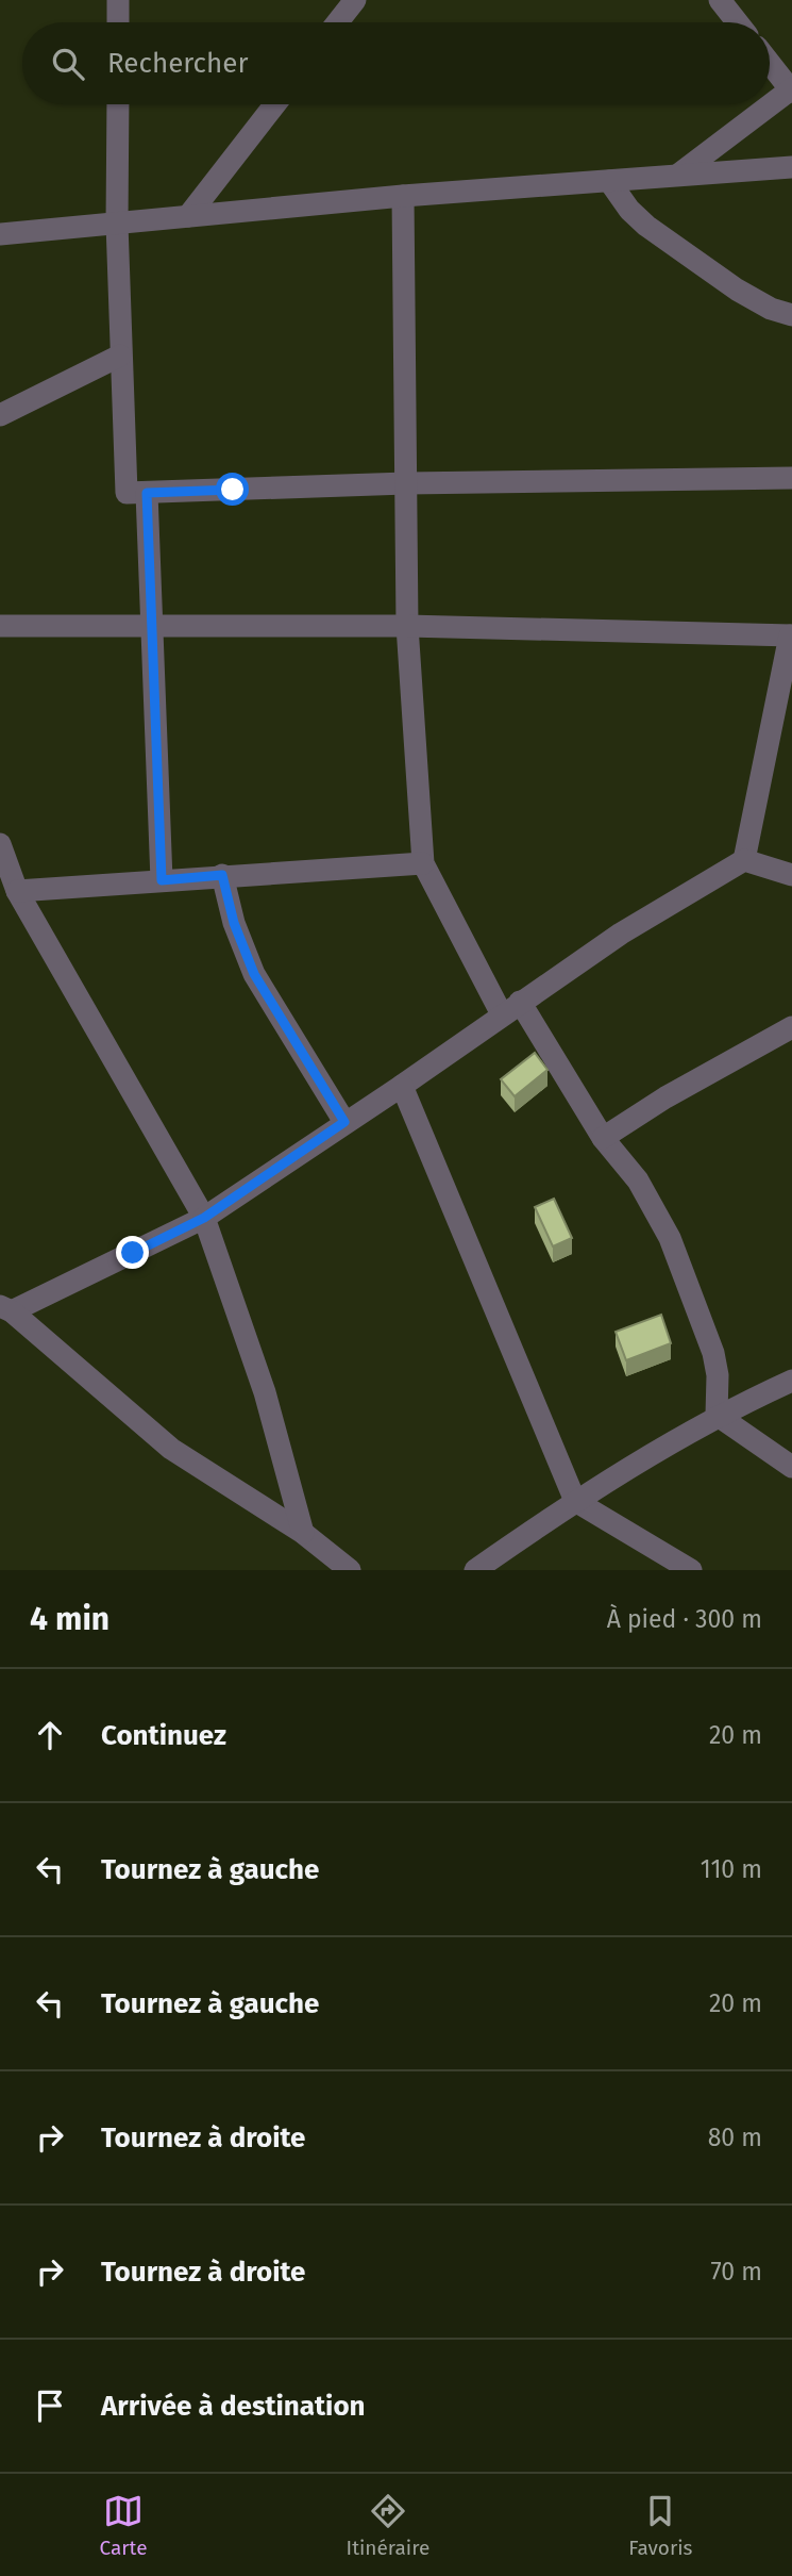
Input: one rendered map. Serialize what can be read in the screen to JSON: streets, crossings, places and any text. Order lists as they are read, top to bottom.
{
  "page": {
    "search": "Rechercher",
    "heading": ["4 min", "À pied · 300 m"],
    "list": [
      ["Continuez", "20 m"],
      ["Tournez à gauche", "110 m"],
      ["Tournez à gauche", "20 m"],
      ["Tournez à droite", "80 m"],
      ["Tournez à droite", "70 m"],
      "Arrivée à destination"
    ],
    "nav": ["Carte", "Itinéraire", "Favoris"]
  }
}
